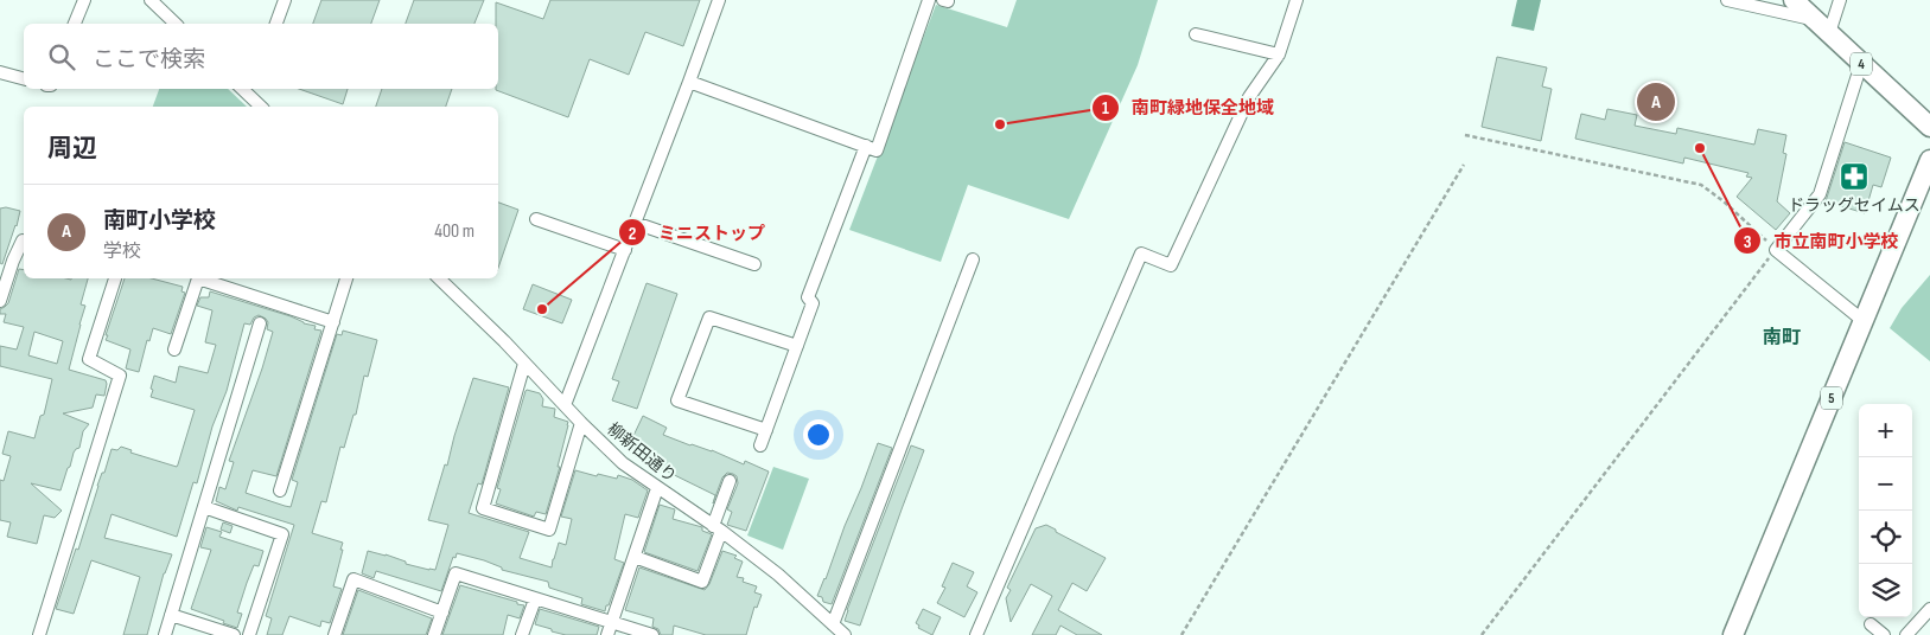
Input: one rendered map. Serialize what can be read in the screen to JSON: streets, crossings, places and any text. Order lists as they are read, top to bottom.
{
  "streets": {
    "main road": ["4", "5"],
    "street": ["柳新田通り"]
  },
  "districts": ["南町"],
  "places": {
    "other": ["南町緑地保全地域", "市立南町小学校", "ミニストップ"],
    "pharmacy": ["ドラッグセイムス"]
  },
  "page": {
    "search": "ここで検索",
    "pins": "A",
    "heading": "周辺",
    "list": [
      {
        "mark": "A",
        "name": "南町小学校",
        "note": "学校",
        "value": "400 m"
      }
    ],
    "map_buttons": ["+", "−"]
  }
}
